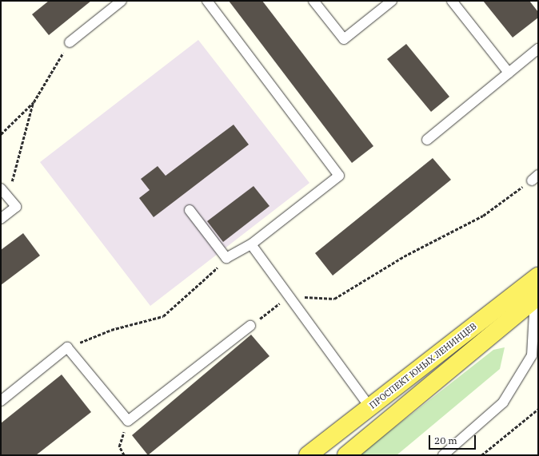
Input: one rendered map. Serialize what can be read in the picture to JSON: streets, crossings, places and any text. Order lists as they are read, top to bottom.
{
  "streets": {
    "main road": ["ПРОСПЕКТ ЮНЫХ ЛЕНИНЦЕВ"]
  },
  "scale_bar": "20 m"
}
